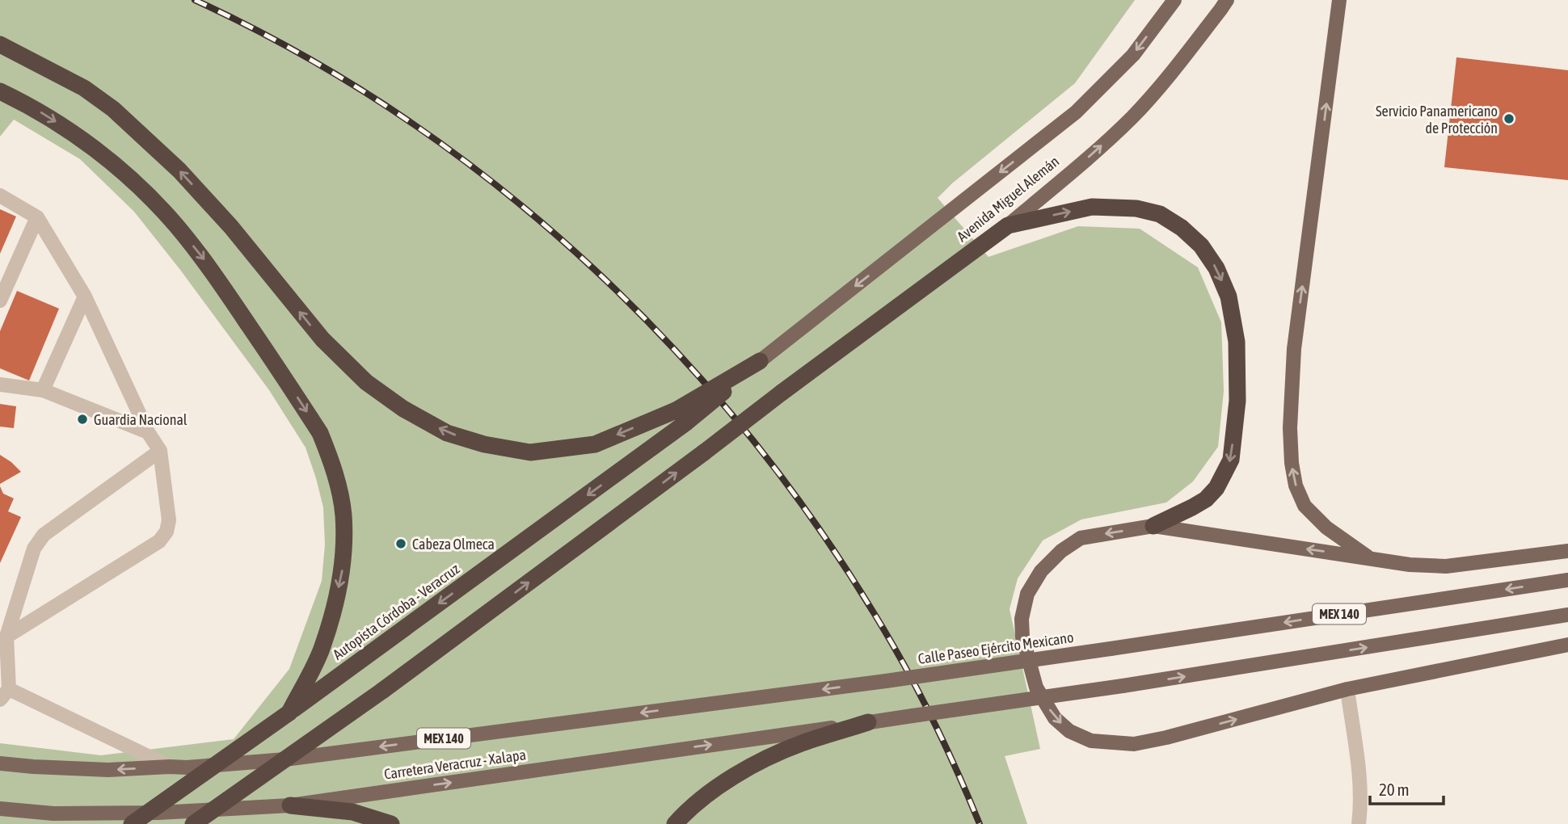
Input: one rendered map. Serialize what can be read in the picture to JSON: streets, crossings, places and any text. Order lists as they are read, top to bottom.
{
  "streets": {
    "highway": ["Avenida Miguel Alemán", "Autopista Córdoba - Veracruz"],
    "main road": ["MEX 140", "Calle Paseo Ejército Mexicano", "Carretera Veracruz - Xalapa"]
  },
  "crossings": [
    ["Avenida Miguel Alemán", "Autopista Córdoba - Veracruz"],
    ["Calle Paseo Ejército Mexicano", "Carretera Veracruz - Xalapa"]
  ],
  "one_way": ["Autopista Córdoba - Veracruz"],
  "places": ["Servicio Panamericano de Protección", "Guardia Nacional", "Cabeza Olmeca"],
  "scale_bar": "20 m"
}
